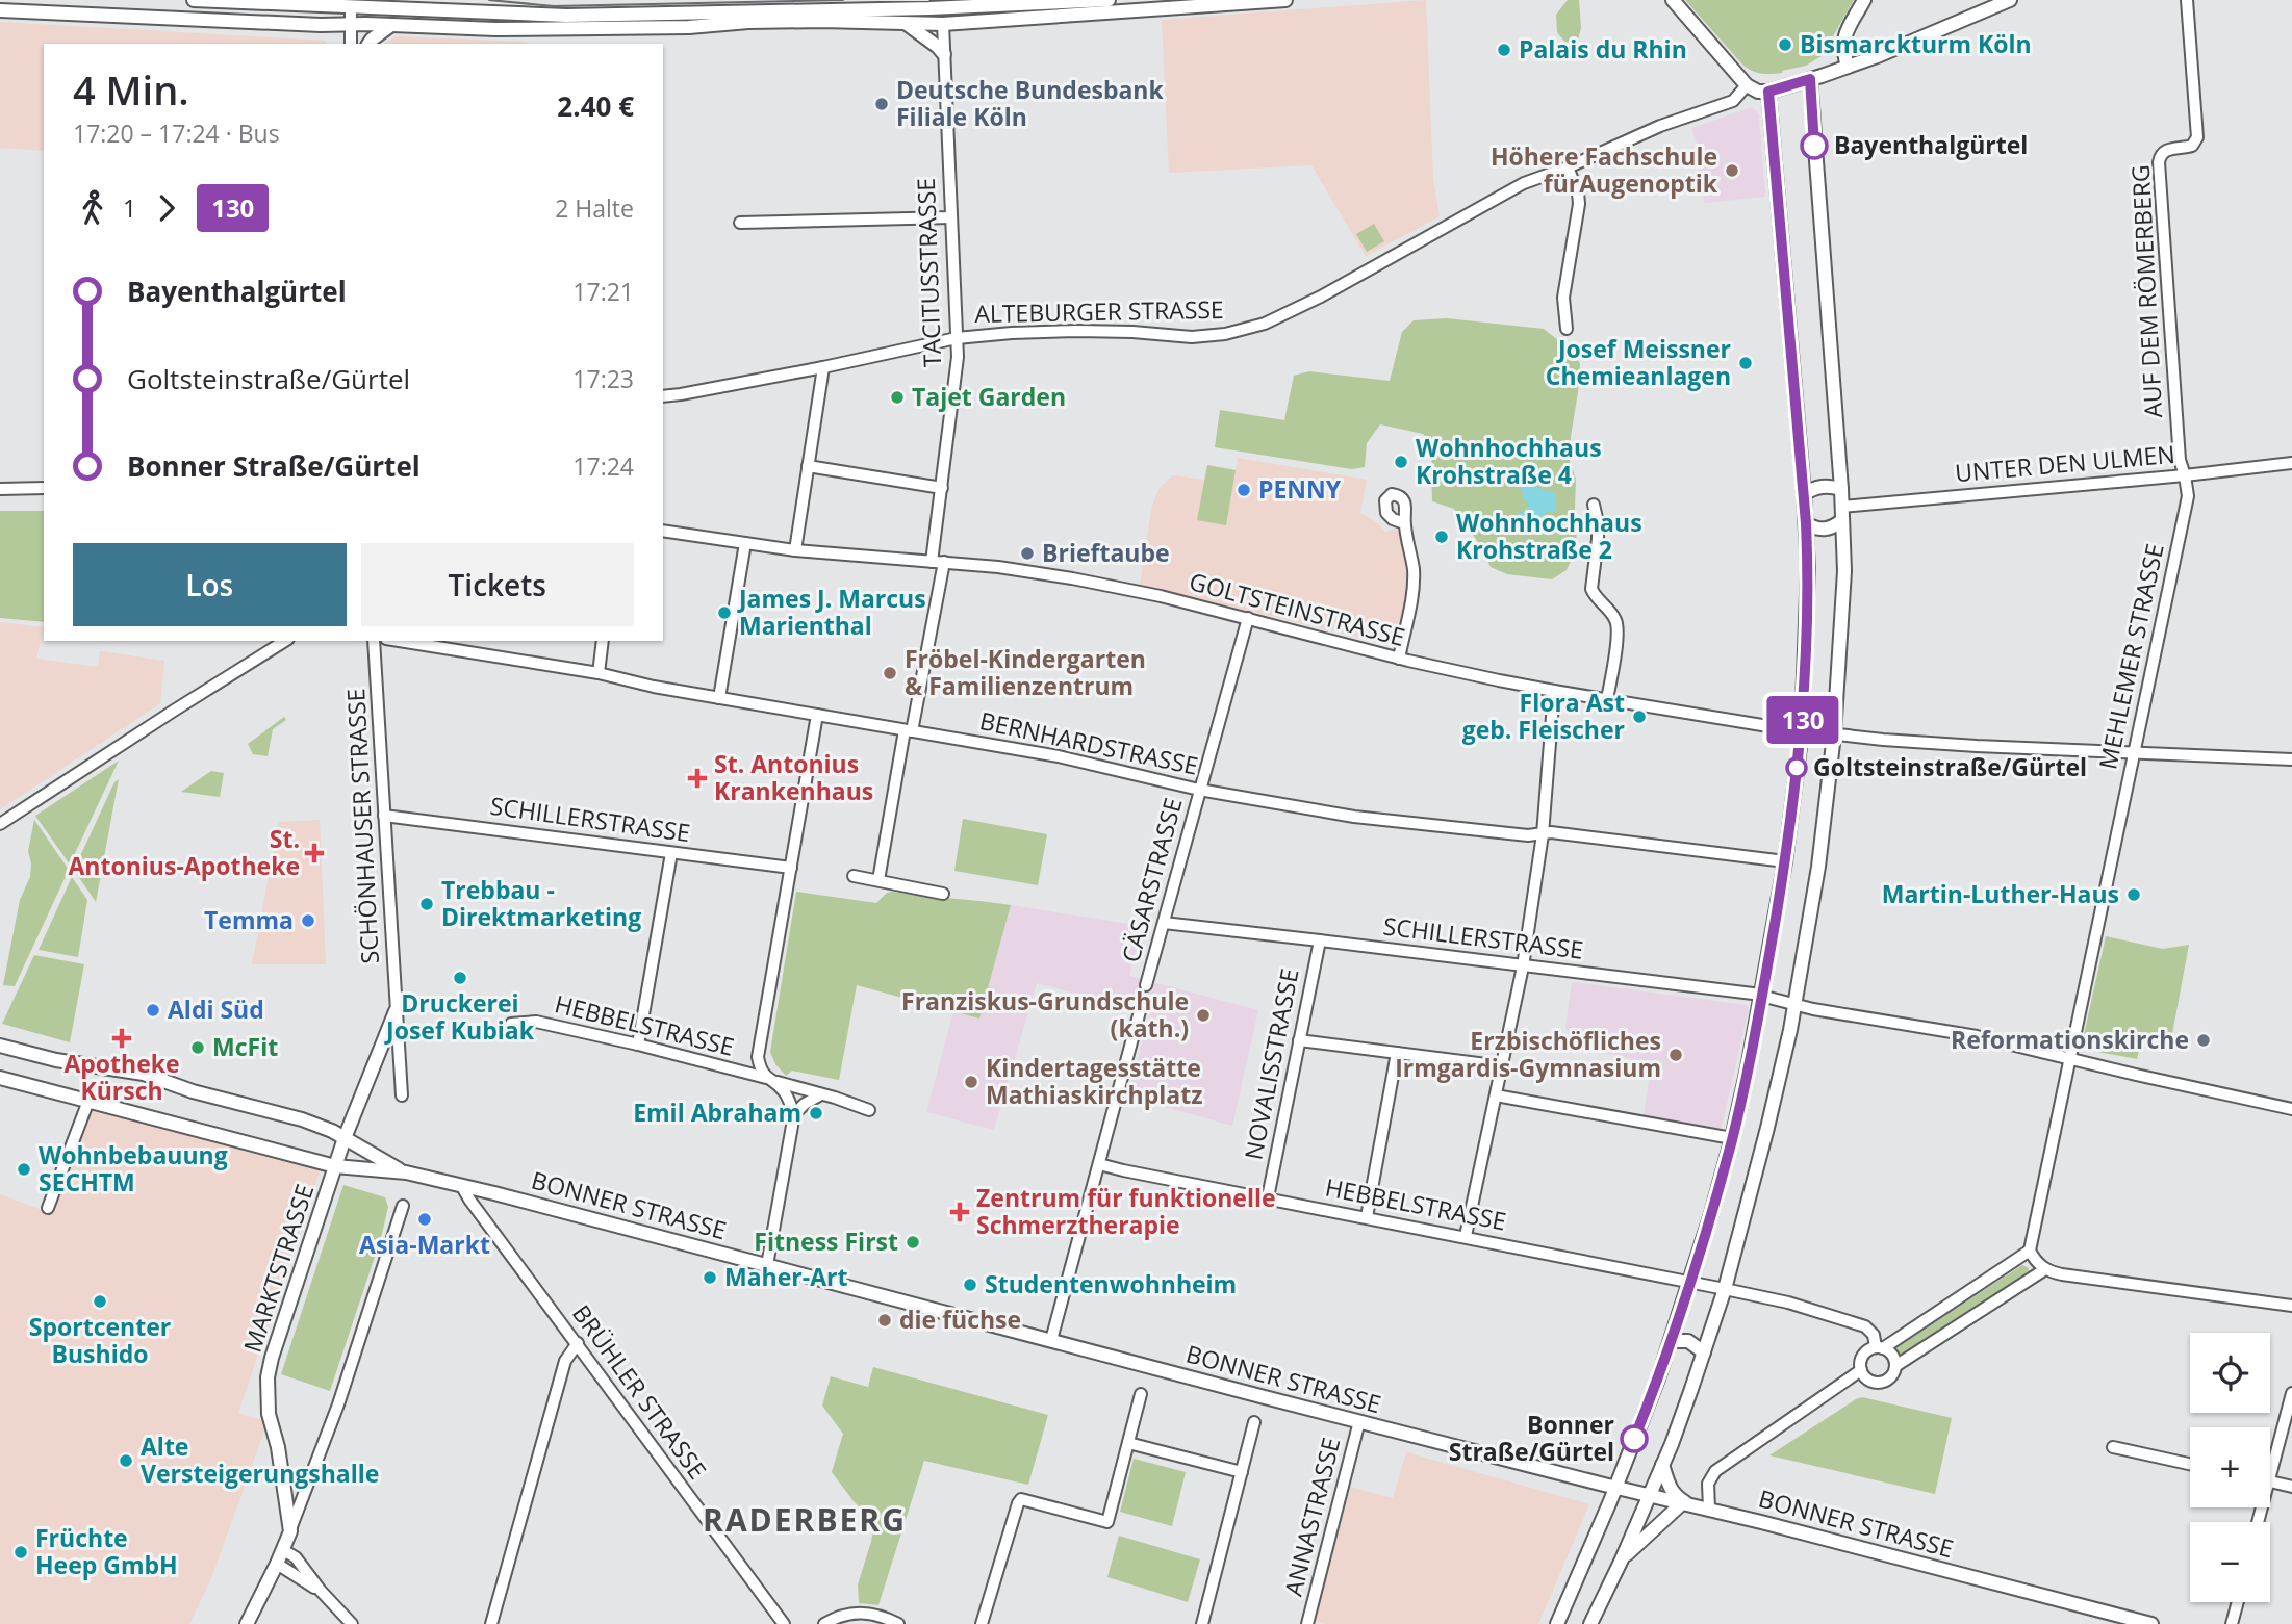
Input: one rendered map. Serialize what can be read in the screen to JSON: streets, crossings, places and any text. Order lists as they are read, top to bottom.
{
  "streets": {
    "main road": ["SCHÖNHAUSER STRASSE", "BONNER STRASSE", "MARKTSTRASSE"],
    "street": [
      "TACITUSSTRASSE",
      "AUF DEM RÖMERBERG",
      "ALTEBURGER STRASSE",
      "UNTER DEN ULMEN",
      "GOLTSTEINSTRASSE",
      "MEHLEMER STRASSE",
      "BERNHARDSTRASSE",
      "SCHILLERSTRASSE",
      "CÄSARSTRASSE",
      "HEBBELSTRASSE",
      "NOVALISSTRASSE",
      "BRÜHLER STRASSE",
      "ANNASTRASSE"
    ]
  },
  "crossings": [
    ["TACITUSSTRASSE", "ALTEBURGER STRASSE"],
    ["TACITUSSTRASSE", "GOLTSTEINSTRASSE"],
    ["TACITUSSTRASSE", "BERNHARDSTRASSE"],
    ["AUF DEM RÖMERBERG", "UNTER DEN ULMEN"],
    ["AUF DEM RÖMERBERG", "MEHLEMER STRASSE"],
    ["UNTER DEN ULMEN", "MEHLEMER STRASSE"],
    ["GOLTSTEINSTRASSE", "MEHLEMER STRASSE"],
    ["GOLTSTEINSTRASSE", "CÄSARSTRASSE"],
    ["MEHLEMER STRASSE", "SCHILLERSTRASSE"],
    ["BERNHARDSTRASSE", "CÄSARSTRASSE"],
    ["SCHILLERSTRASSE", "SCHÖNHAUSER STRASSE"],
    ["SCHILLERSTRASSE", "CÄSARSTRASSE"],
    ["SCHILLERSTRASSE", "NOVALISSTRASSE"],
    ["SCHÖNHAUSER STRASSE", "BONNER STRASSE"],
    ["SCHÖNHAUSER STRASSE", "MARKTSTRASSE"],
    ["HEBBELSTRASSE", "NOVALISSTRASSE"],
    ["BONNER STRASSE", "MARKTSTRASSE"],
    ["BONNER STRASSE", "BRÜHLER STRASSE"],
    ["BONNER STRASSE", "ANNASTRASSE"]
  ],
  "districts": ["RADERBERG"],
  "places": {
    "other": [
      "Bismarckturm Köln",
      "Palais du Rhin",
      "Deutsche Bundesbank Filiale Köln",
      "Bayenthalgürtel",
      "Höhere Fachschule fürAugenoptik",
      "Josef Meissner Chemieanlagen",
      "Tajet Garden",
      "Wohnhochhaus Krohstraße 4",
      "PENNY",
      "Wohnhochhaus Krohstraße 2",
      "Brieftaube",
      "James J. Marcus Marienthal",
      "Fröbel-Kindergarten & Familienzentrum",
      "Flora Ast geb. Fleischer",
      "Goltsteinstraße/Gürtel",
      "Martin-Luther-Haus",
      "Trebbau - Direktmarketing",
      "Temma",
      "Druckerei Josef Kubiak",
      "Aldi Süd",
      "Franziskus-Grundschule (kath.)",
      "Reformationskirche",
      "McFit",
      "Erzbischöfliches Irmgardis-Gymnasium",
      "Kindertagesstätte Mathiaskirchplatz",
      "Emil Abraham",
      "Wohnbebauung SECHTM",
      "Asia-Markt",
      "Fitness First",
      "Maher-Art",
      "Studentenwohnheim",
      "Sportcenter Bushido",
      "die füchse",
      "Bonner Straße/Gürtel",
      "Alte Versteigerungshalle",
      "Früchte Heep GmbH"
    ],
    "health": [
      "St. Antonius Krankenhaus",
      "St. Antonius-Apotheke",
      "Apotheke Kürsch",
      "Zentrum für funktionelle Schmerztherapie"
    ]
  },
  "lines": ["bus line 130"],
  "page": {
    "on_map": "130",
    "heading": ["4 Min.", "17:20 – 17:24 · Bus", "2.40 €"],
    "legs": ["1", "130", "2 Halte"],
    "list": [
      {
        "name": "Bayenthalgürtel",
        "value": "17:21"
      },
      {
        "name": "Goltsteinstraße/Gürtel",
        "value": "17:23"
      },
      {
        "name": "Bonner Straße/Gürtel",
        "value": "17:24"
      }
    ],
    "buttons": ["Los", "Tickets"],
    "map_buttons": ["+", "−"]
  }
}
